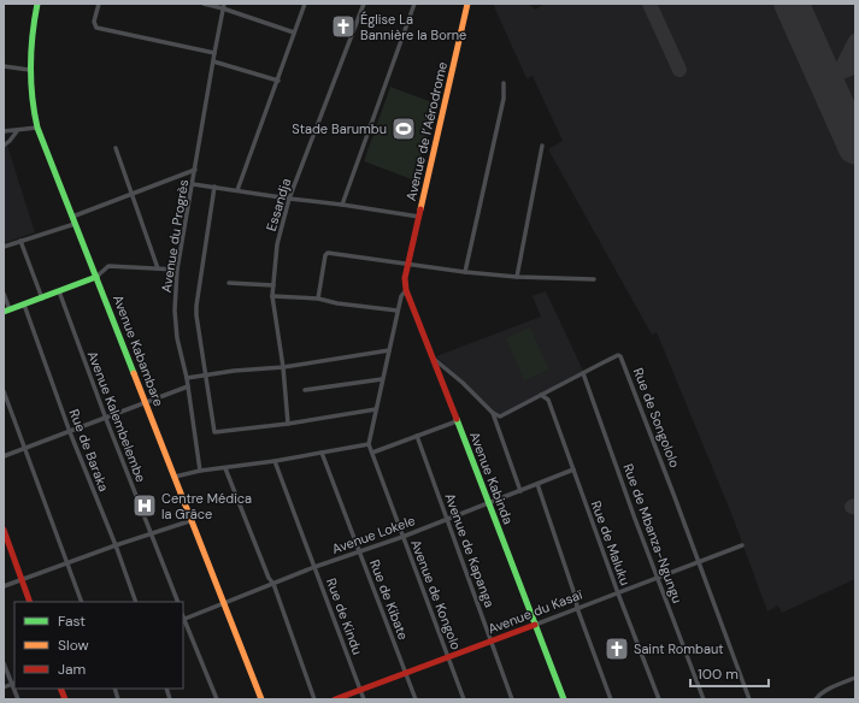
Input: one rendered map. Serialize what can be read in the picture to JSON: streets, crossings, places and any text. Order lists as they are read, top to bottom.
{
  "streets": {
    "street": [
      "Avenue de l’Aérodrome",
      "Essandja",
      "Avenue du Progrès",
      "Avenue Kabambare",
      "Avenue Kalembelembe",
      "Rue de Songololo",
      "Rue de Baraka",
      "Avenue Kabinda",
      "Rue de Mbanza-Ngungu",
      "Avenue Lokele",
      "Rue de Maluku",
      "Avenue de Kapanga",
      "Avenue de Kongolo",
      "Rue de Kibate",
      "Avenue du Kasaï",
      "Rue de Kindu"
    ]
  },
  "crossings": [
    ["Avenue de l’Aérodrome", "Avenue Kabinda"],
    ["Avenue Kabambare", "Avenue Lokele"],
    ["Rue de Songololo", "Rue de Mbanza-Ngungu"],
    ["Rue de Songololo", "Rue de Maluku"],
    ["Rue de Songololo", "Avenue du Kasaï"],
    ["Avenue Kabinda", "Avenue Lokele"],
    ["Avenue Kabinda", "Avenue du Kasaï"],
    ["Rue de Mbanza-Ngungu", "Avenue du Kasaï"],
    ["Avenue Lokele", "Rue de Maluku"],
    ["Avenue Lokele", "Avenue de Kapanga"],
    ["Avenue Lokele", "Avenue de Kongolo"],
    ["Avenue Lokele", "Rue de Kibate"],
    ["Avenue Lokele", "Rue de Kindu"],
    ["Rue de Maluku", "Avenue du Kasaï"],
    ["Avenue de Kapanga", "Avenue du Kasaï"],
    ["Avenue de Kongolo", "Avenue du Kasaï"],
    ["Rue de Kibate", "Avenue du Kasaï"],
    ["Avenue du Kasaï", "Rue de Kindu"]
  ],
  "places": {
    "church": ["Église La Bannière la Borne", "Saint Rombaut"],
    "sports": ["Stade Barumbu"],
    "hospital": ["Centre Médica la Grâce"]
  },
  "legend": ["Fast", "Slow", "Jam"],
  "scale_bar": "100 m"
}
